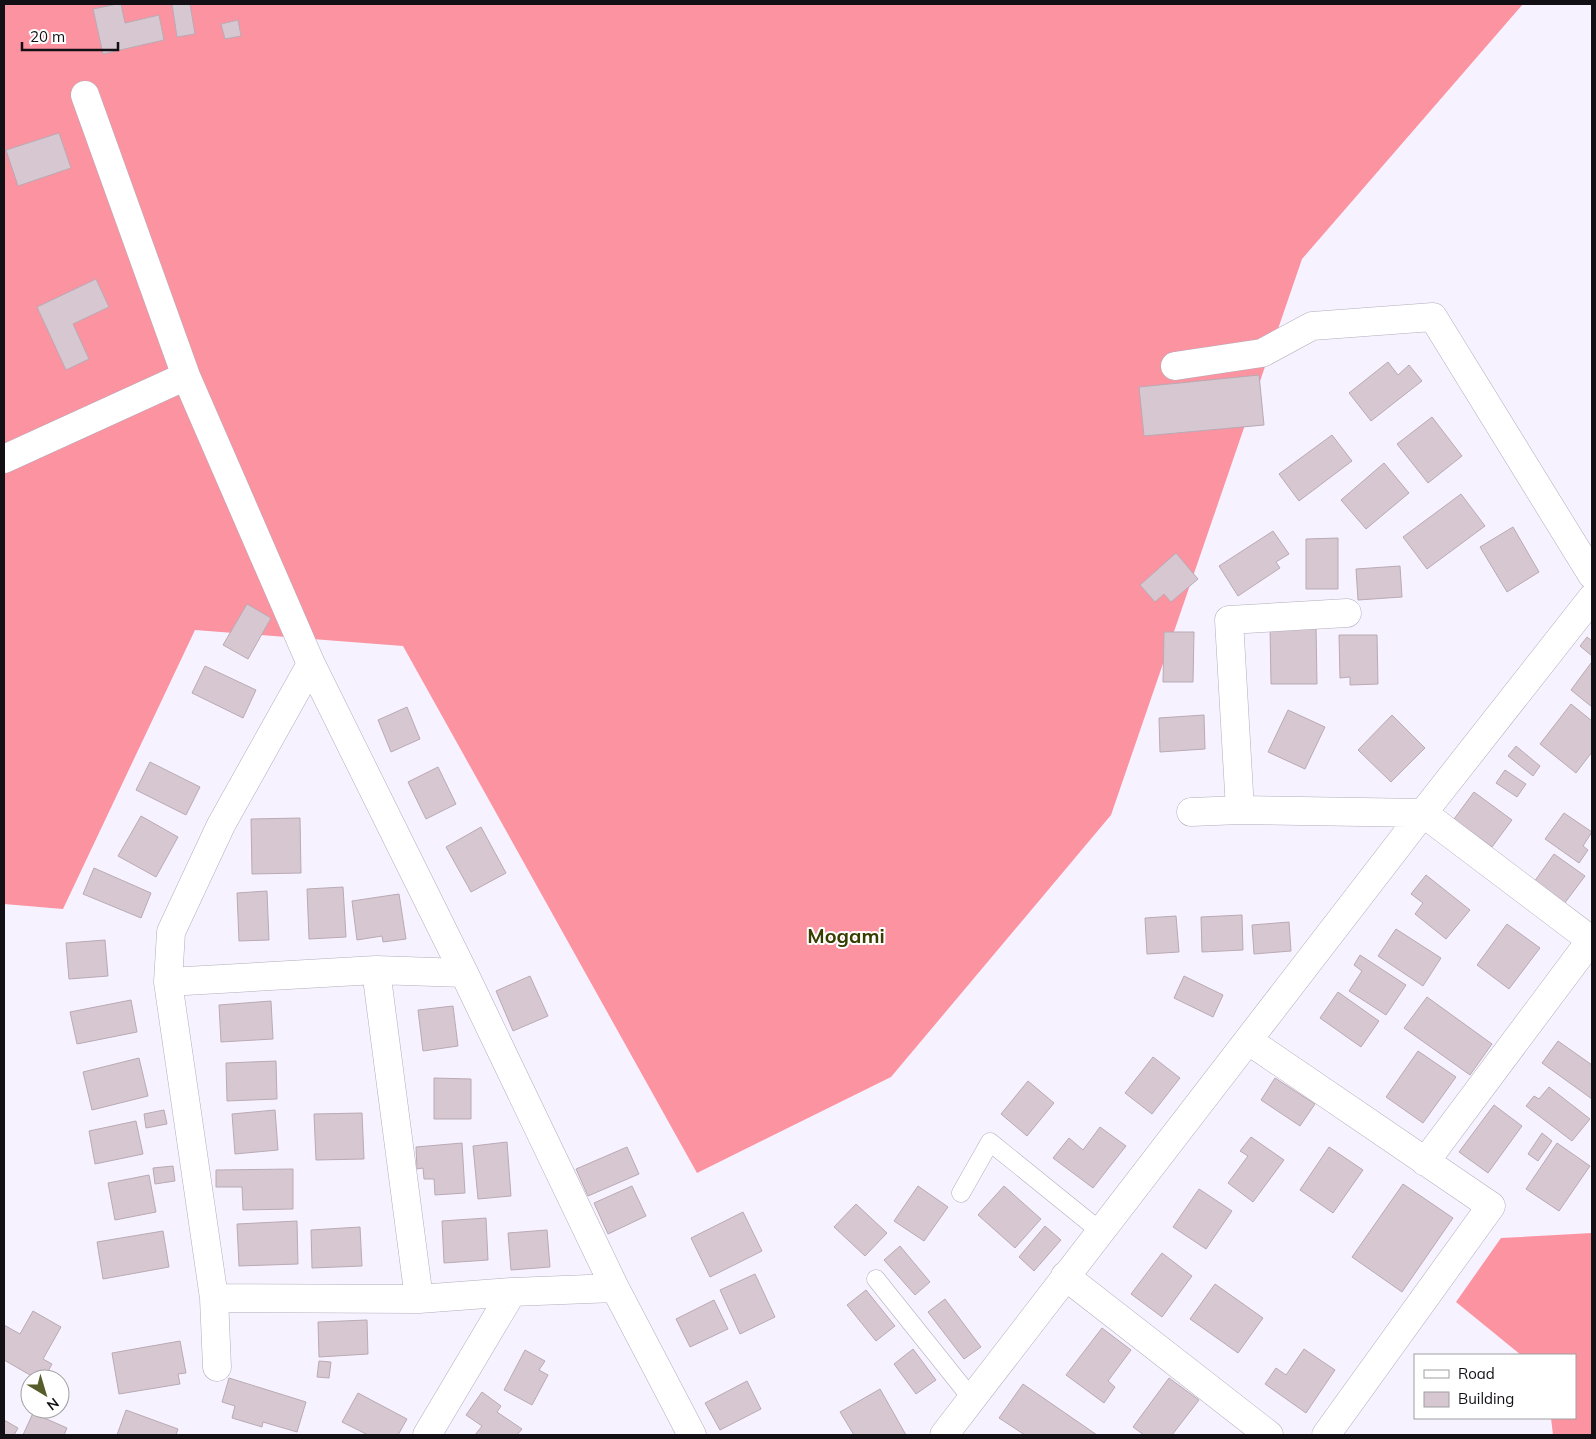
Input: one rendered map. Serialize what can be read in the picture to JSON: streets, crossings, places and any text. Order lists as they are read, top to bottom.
{
  "districts": ["Mogami"],
  "legend": ["Road", "Building"],
  "scale_bar": "20 m",
  "north": "bottom right"
}
